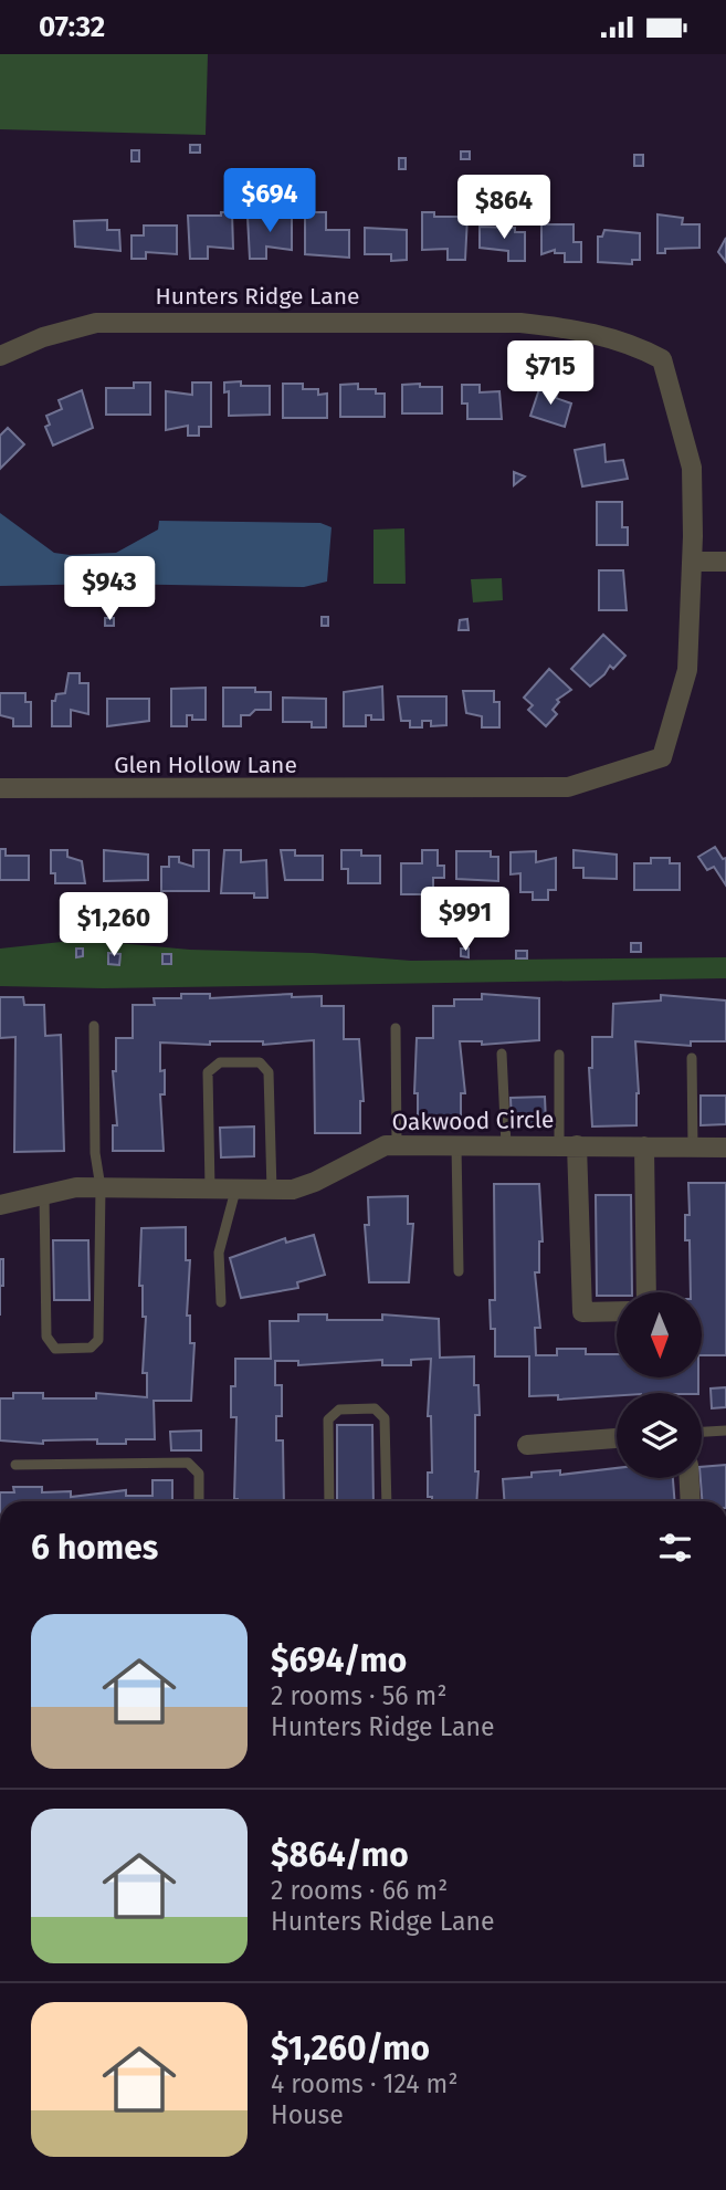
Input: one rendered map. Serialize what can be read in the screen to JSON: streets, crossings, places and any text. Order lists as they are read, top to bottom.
{
  "streets": {
    "street": ["Hunters Ridge Lane", "Glen Hollow Lane", "Oakwood Circle"]
  },
  "crossings": [
    ["Hunters Ridge Lane", "Glen Hollow Lane"]
  ],
  "north": "bottom",
  "page": {
    "status": "07:32",
    "price": [
      "$694",
      "$864",
      "$715",
      "$943",
      "$991",
      "$1,260"
    ],
    "heading": "6 homes",
    "list": [
      {
        "name": "$694/mo",
        "note": "2 rooms · 56 m² · Hunters Ridge Lane"
      },
      {
        "name": "$864/mo",
        "note": "2 rooms · 66 m² · Hunters Ridge Lane"
      },
      {
        "name": "$1,260/mo",
        "note": "4 rooms · 124 m² · House"
      }
    ]
  }
}
